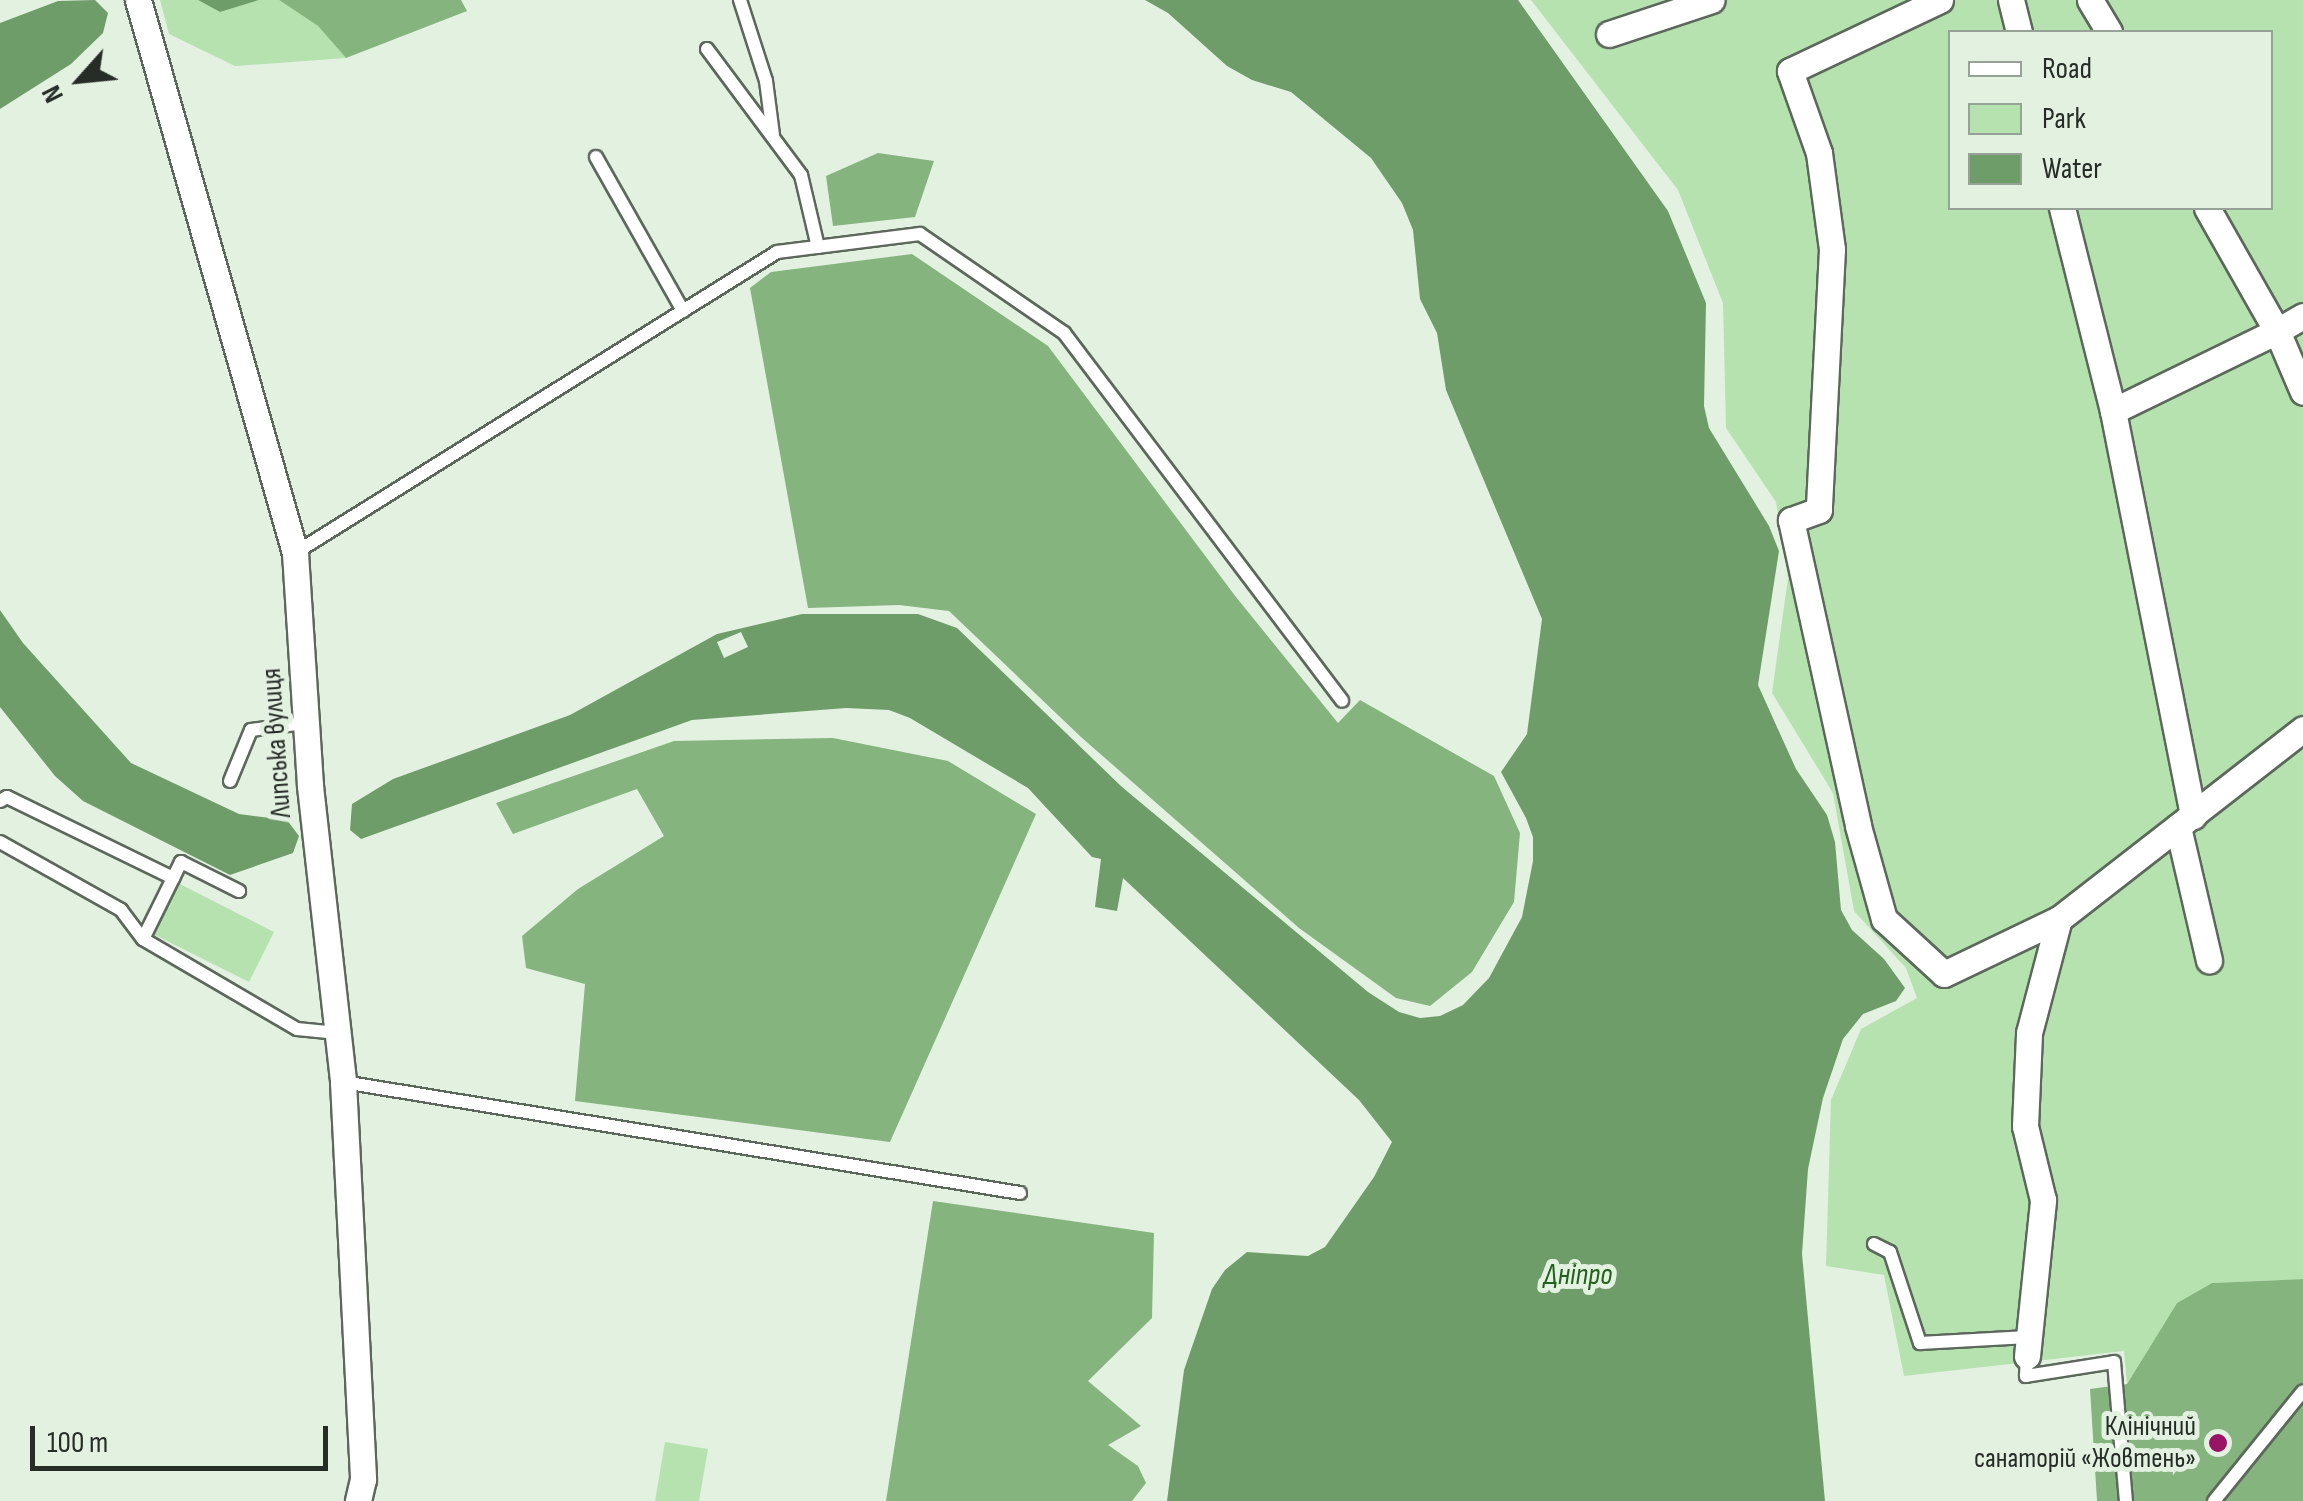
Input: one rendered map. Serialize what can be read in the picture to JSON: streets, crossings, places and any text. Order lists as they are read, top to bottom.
{
  "streets": {
    "street": ["Липська вулиця"]
  },
  "water": ["Дніпро"],
  "places": ["Клінічний санаторій «Жовтень»"],
  "legend": ["Road", "Park", "Water"],
  "scale_bar": "100 m",
  "north": "bottom left"
}
